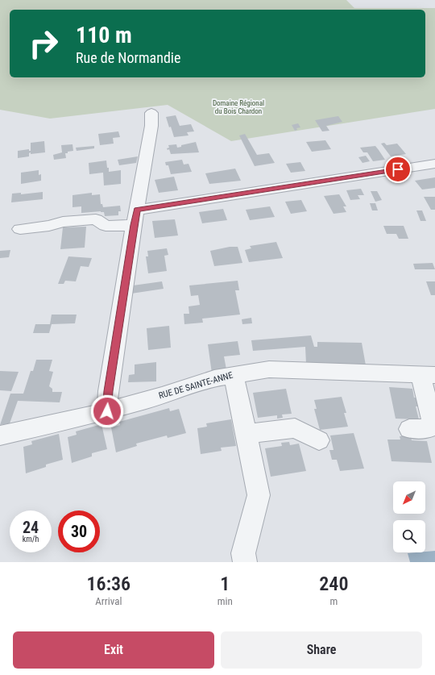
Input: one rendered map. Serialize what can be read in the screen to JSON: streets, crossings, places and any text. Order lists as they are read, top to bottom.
{
  "streets": {
    "street": ["RUE DE SAINTE-ANNE"]
  },
  "parks": ["Domaine Régional du Bois Chardon"],
  "north": "bottom left",
  "page": {
    "turn": ["110 m", "Rue de Normandie"],
    "speed": "24 km/h",
    "limit": "30",
    "eta": [
      "16:36",
      "Arrival",
      "1",
      "min",
      "240",
      "m"
    ],
    "buttons": ["Exit", "Share"]
  }
}
